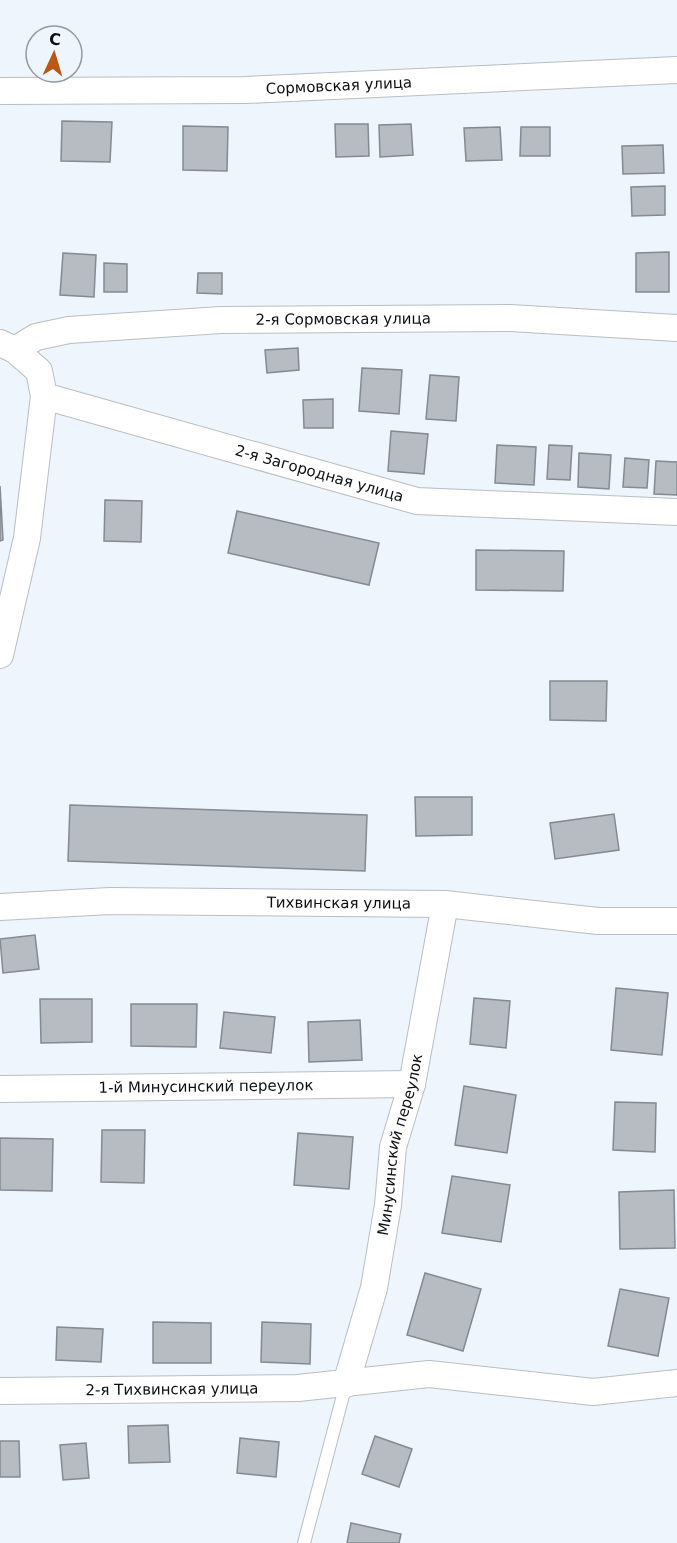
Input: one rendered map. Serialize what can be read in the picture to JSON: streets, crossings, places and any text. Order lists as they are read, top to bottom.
{
  "streets": {
    "street": [
      "Сормовская улица",
      "2-я Сормовская улица",
      "2-я Загородная улица",
      "Тихвинская улица",
      "1-й Минусинский переулок",
      "Минусинский переулок",
      "2-я Тихвинская улица"
    ]
  },
  "crossings": [
    ["Тихвинская улица", "Минусинский переулок"],
    ["1-й Минусинский переулок", "Минусинский переулок"],
    ["Минусинский переулок", "2-я Тихвинская улица"]
  ],
  "north": "top"
}
